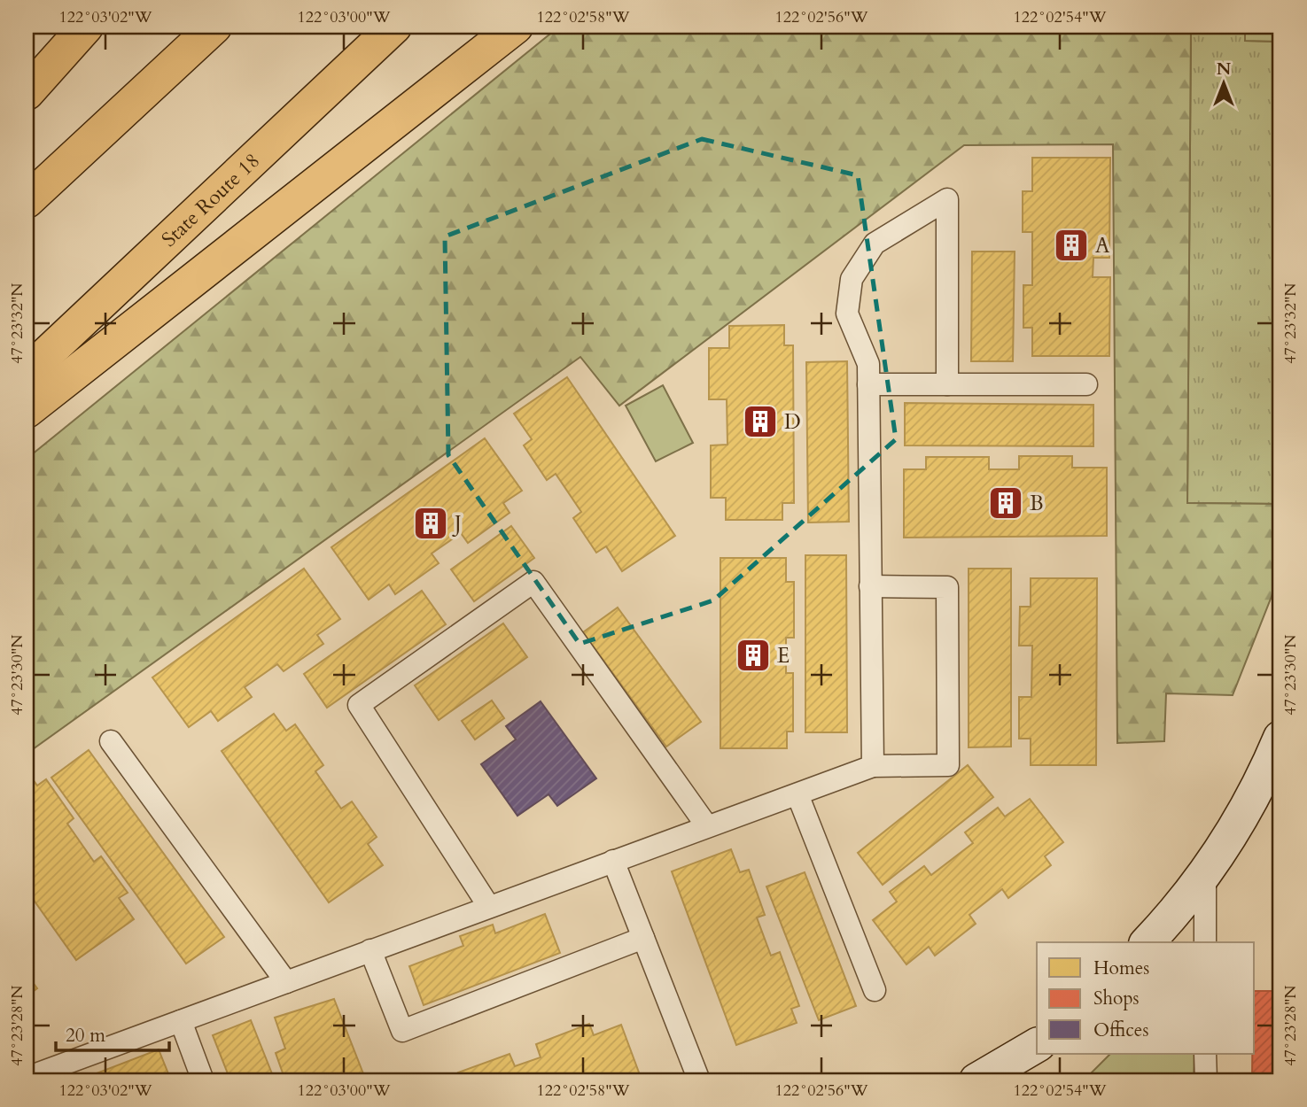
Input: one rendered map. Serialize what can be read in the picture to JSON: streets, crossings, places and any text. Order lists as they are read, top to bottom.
{
  "streets": {
    "highway": ["State Route 18"]
  },
  "places": {
    "building": [
      "A",
      "D",
      "B",
      "J",
      "E"
    ]
  },
  "legend": ["Homes", "Shops", "Offices"],
  "scale_bar": "20 m",
  "north": "top",
  "coordinates": [
    "122°03'02\"W",
    "122°03'00\"W",
    "122°02'58\"W",
    "122°02'56\"W",
    "122°02'54\"W",
    "47°23'32\"N",
    "47°23'30\"N",
    "47°23'28\"N"
  ]
}
